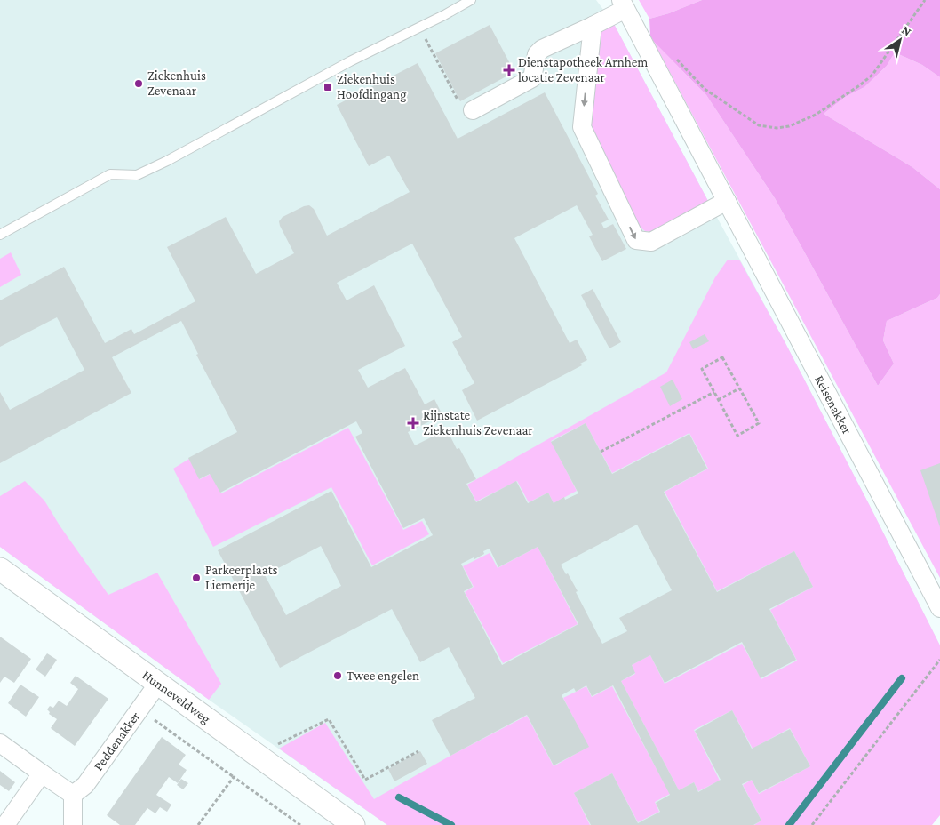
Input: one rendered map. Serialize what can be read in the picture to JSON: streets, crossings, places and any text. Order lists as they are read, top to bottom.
{
  "streets": {
    "street": ["Reisenakker", "Hunneveldweg", "Peddenakker"]
  },
  "crossings": [
    ["Hunneveldweg", "Peddenakker"]
  ],
  "places": {
    "health": ["Dienstapotheek Arnhem locatie Zevenaar", "Rijnstate Ziekenhuis Zevenaar"],
    "other": ["Ziekenhuis Zevenaar", "Parkeerplaats Liemerije", "Twee engelen"],
    "transit": ["Ziekenhuis Hoofdingang"]
  },
  "north": "top right"
}
